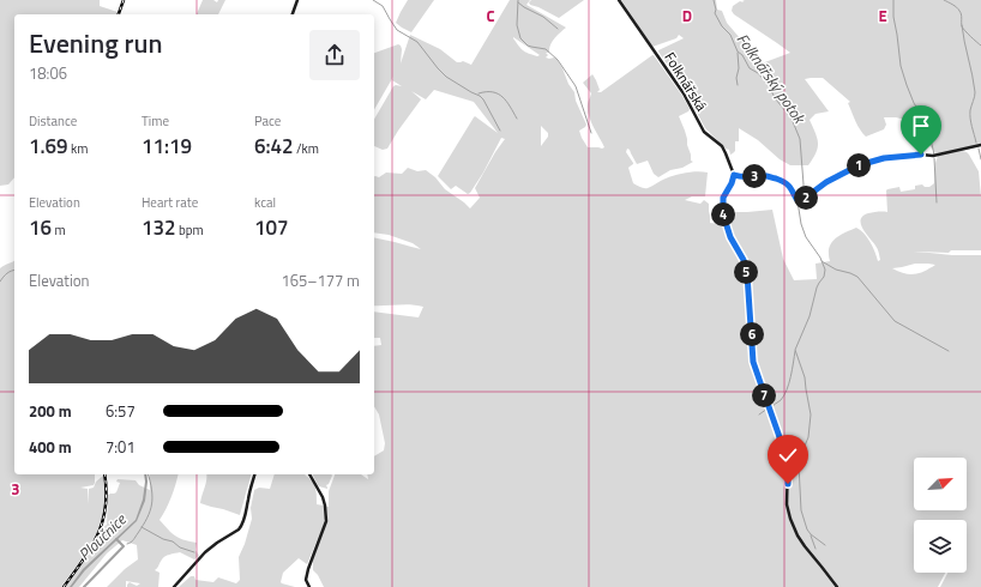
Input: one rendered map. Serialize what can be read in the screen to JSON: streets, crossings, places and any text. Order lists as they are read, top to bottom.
{
  "streets": {
    "street": ["Folknářská"]
  },
  "water": ["Folknářský potok", "Ploučnice"],
  "north": "top right",
  "page": {
    "heading": ["Evening run", "18:06"],
    "stats": [
      ["Distance", "1.69 km"],
      ["Time", "11:19"],
      ["Pace", "6:42 /km"],
      ["Elevation", "16 m"],
      ["Heart rate", "132 bpm"],
      ["kcal", "107"]
    ],
    "pins": [
      "1",
      "3",
      "2",
      "4",
      "5",
      "6",
      "7"
    ],
    "chart": ["Elevation", "165–177 m"],
    "list": [
      {
        "name": "200 m",
        "note": "6:57"
      },
      {
        "name": "400 m",
        "note": "7:01"
      }
    ]
  },
  "grid": {
    "columns": ["C", "D", "E"],
    "rows": ["3"]
  }
}
